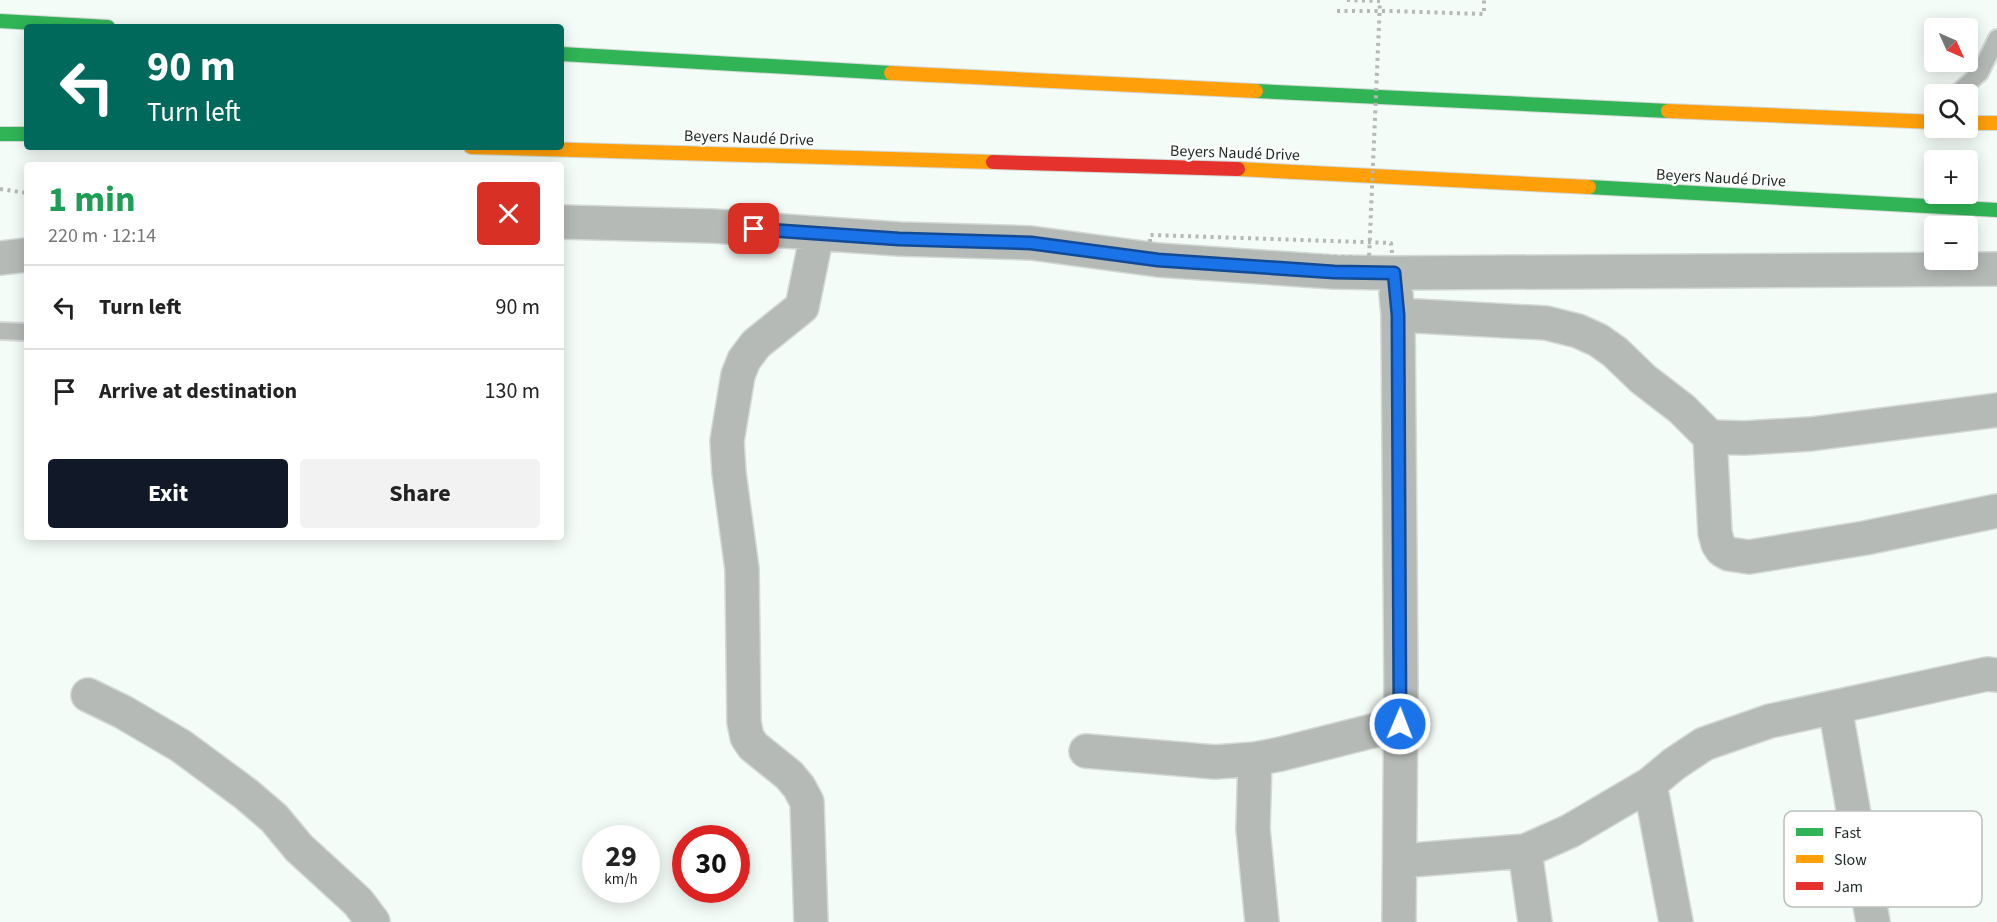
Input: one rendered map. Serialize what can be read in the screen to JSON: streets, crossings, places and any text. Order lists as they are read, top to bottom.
{
  "streets": {
    "main road": ["Beyers Naudé Drive"]
  },
  "legend": ["Fast", "Slow", "Jam"],
  "north": "bottom right",
  "page": {
    "map_buttons": ["+", "−"],
    "turn": ["90 m", "Turn left"],
    "heading": ["1 min", "220 m · 12:14"],
    "list": [
      {
        "name": "Turn left",
        "value": "90 m"
      },
      {
        "name": "Arrive at destination",
        "value": "130 m"
      }
    ],
    "buttons": ["Exit", "Share"],
    "speed": "29 km/h",
    "limit": "30"
  }
}
